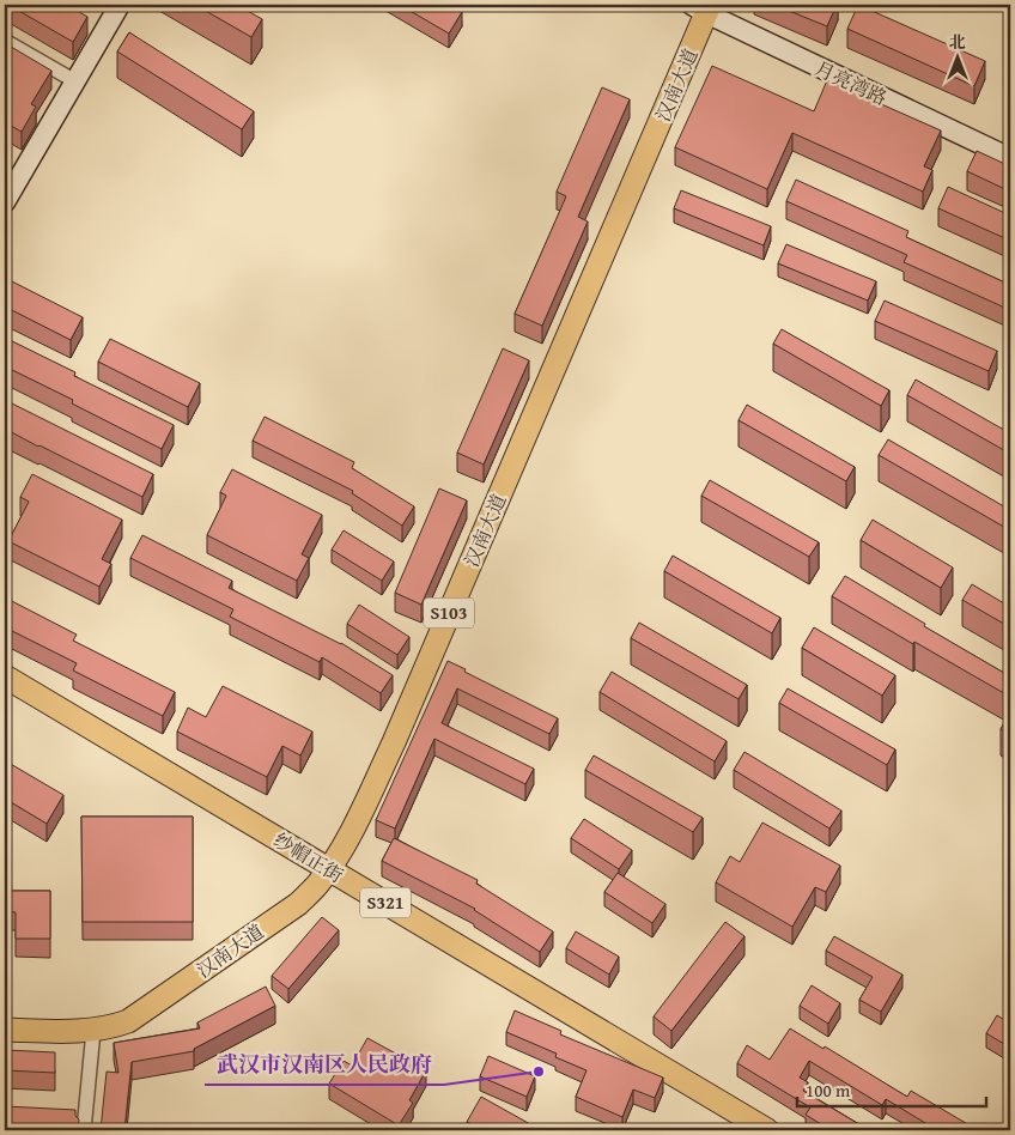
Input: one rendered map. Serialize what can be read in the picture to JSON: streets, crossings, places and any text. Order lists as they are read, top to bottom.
{
  "streets": {
    "main road": [
      "汉南大道",
      "S103",
      "纱帽正街",
      "S321"
    ],
    "street": ["月亮湾路"]
  },
  "crossings": [
    ["月亮湾路", "汉南大道"],
    ["汉南大道", "纱帽正街"]
  ],
  "places": ["武汉市汉南区人民政府"],
  "scale_bar": "100 m",
  "north": "top"
}
